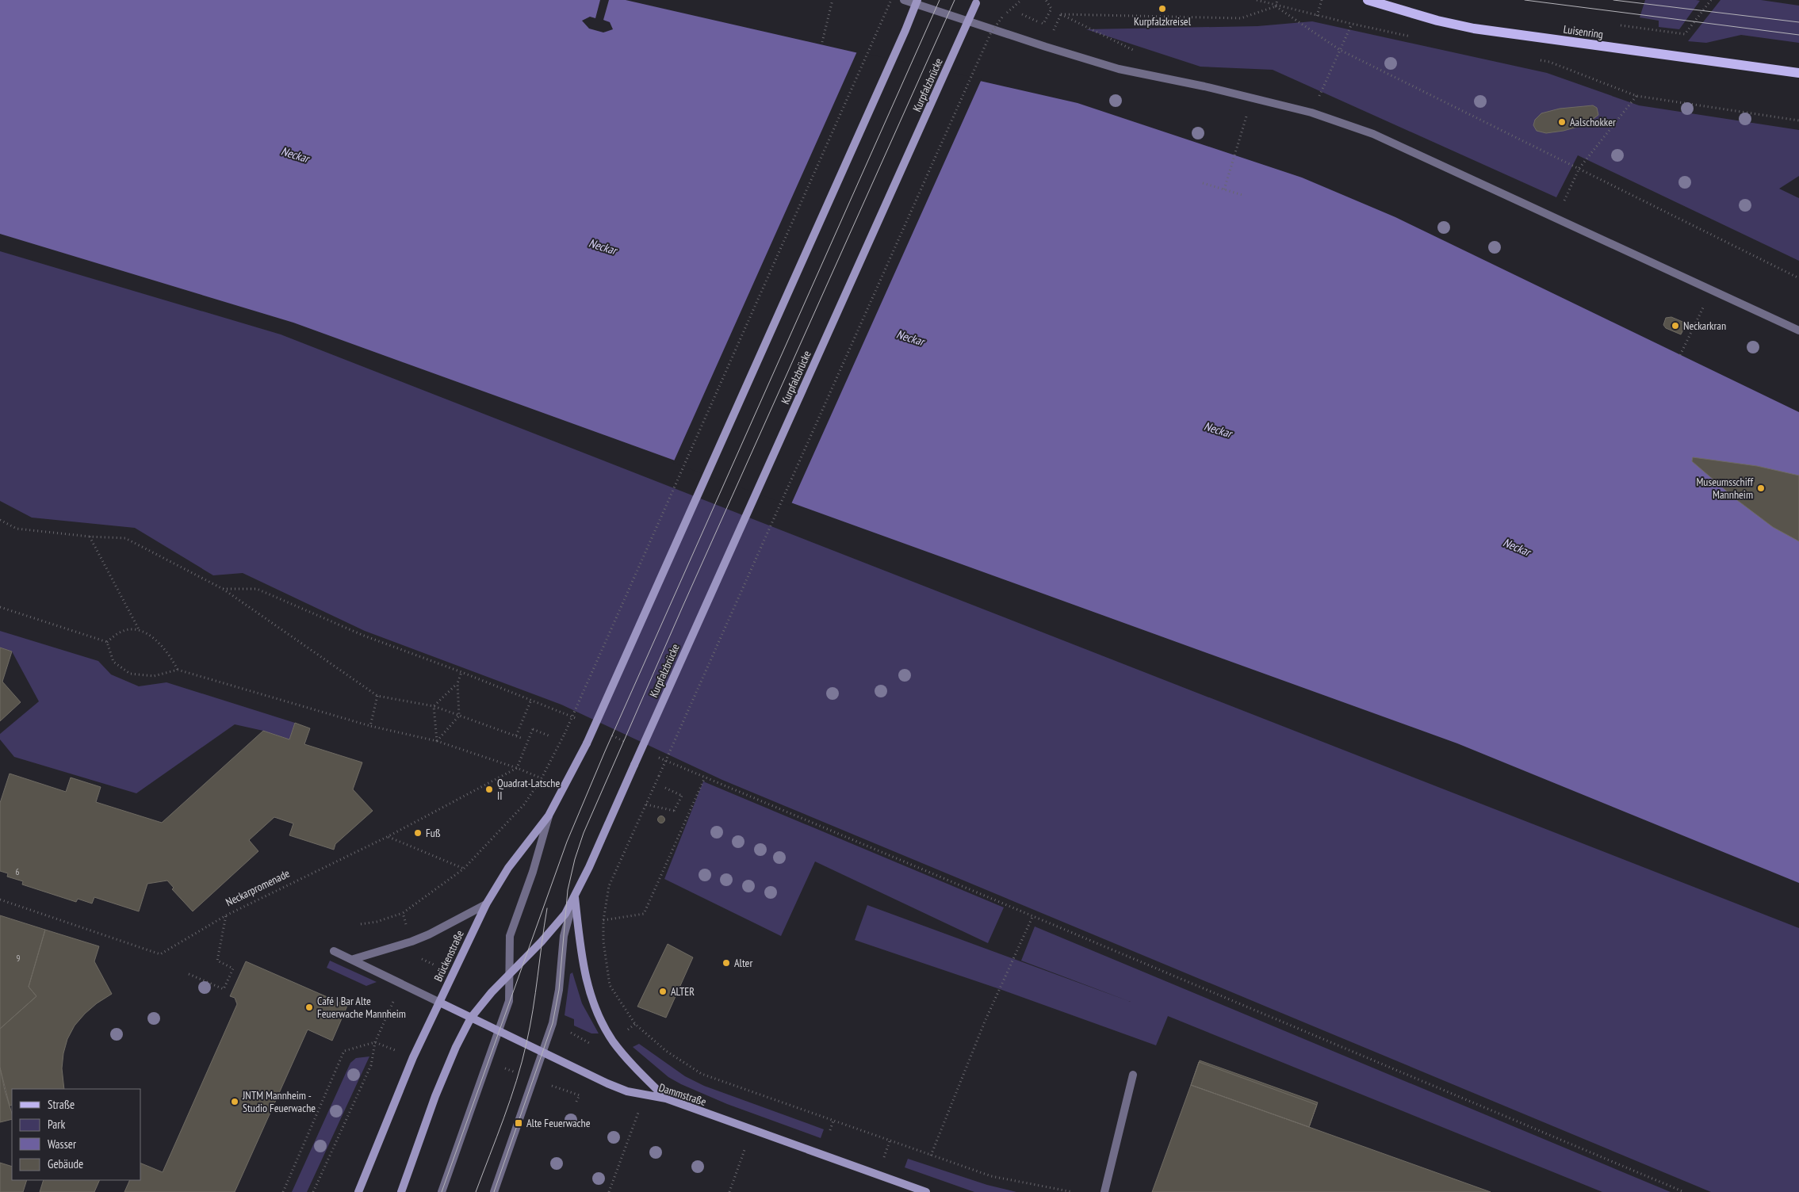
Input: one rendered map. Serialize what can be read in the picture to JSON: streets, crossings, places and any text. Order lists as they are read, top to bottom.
{
  "streets": {
    "main road": [
      "Luisenring",
      "Kurpfalzbrücke",
      "Brückenstraße",
      "Dammstraße"
    ],
    "path": ["Neckarpromenade"]
  },
  "crossings": [
    ["Brückenstraße", "Dammstraße"]
  ],
  "water": ["Neckar"],
  "places": {
    "other": [
      "Kurpfalzkreisel",
      "Aalschokker",
      "Neckarkran",
      "Museumsschiff Mannheim",
      "Quadrat-Latsche II",
      "Fuß",
      "Alter",
      "ALTER",
      "Café | Bar Alte Feuerwache Mannheim",
      "JNTM Mannheim - Studio Feuerwache"
    ],
    "transit": ["Alte Feuerwache"]
  },
  "house_numbers": ["6", "9"],
  "legend": [
    "Straße",
    "Park",
    "Wasser",
    "Gebäude"
  ]
}
